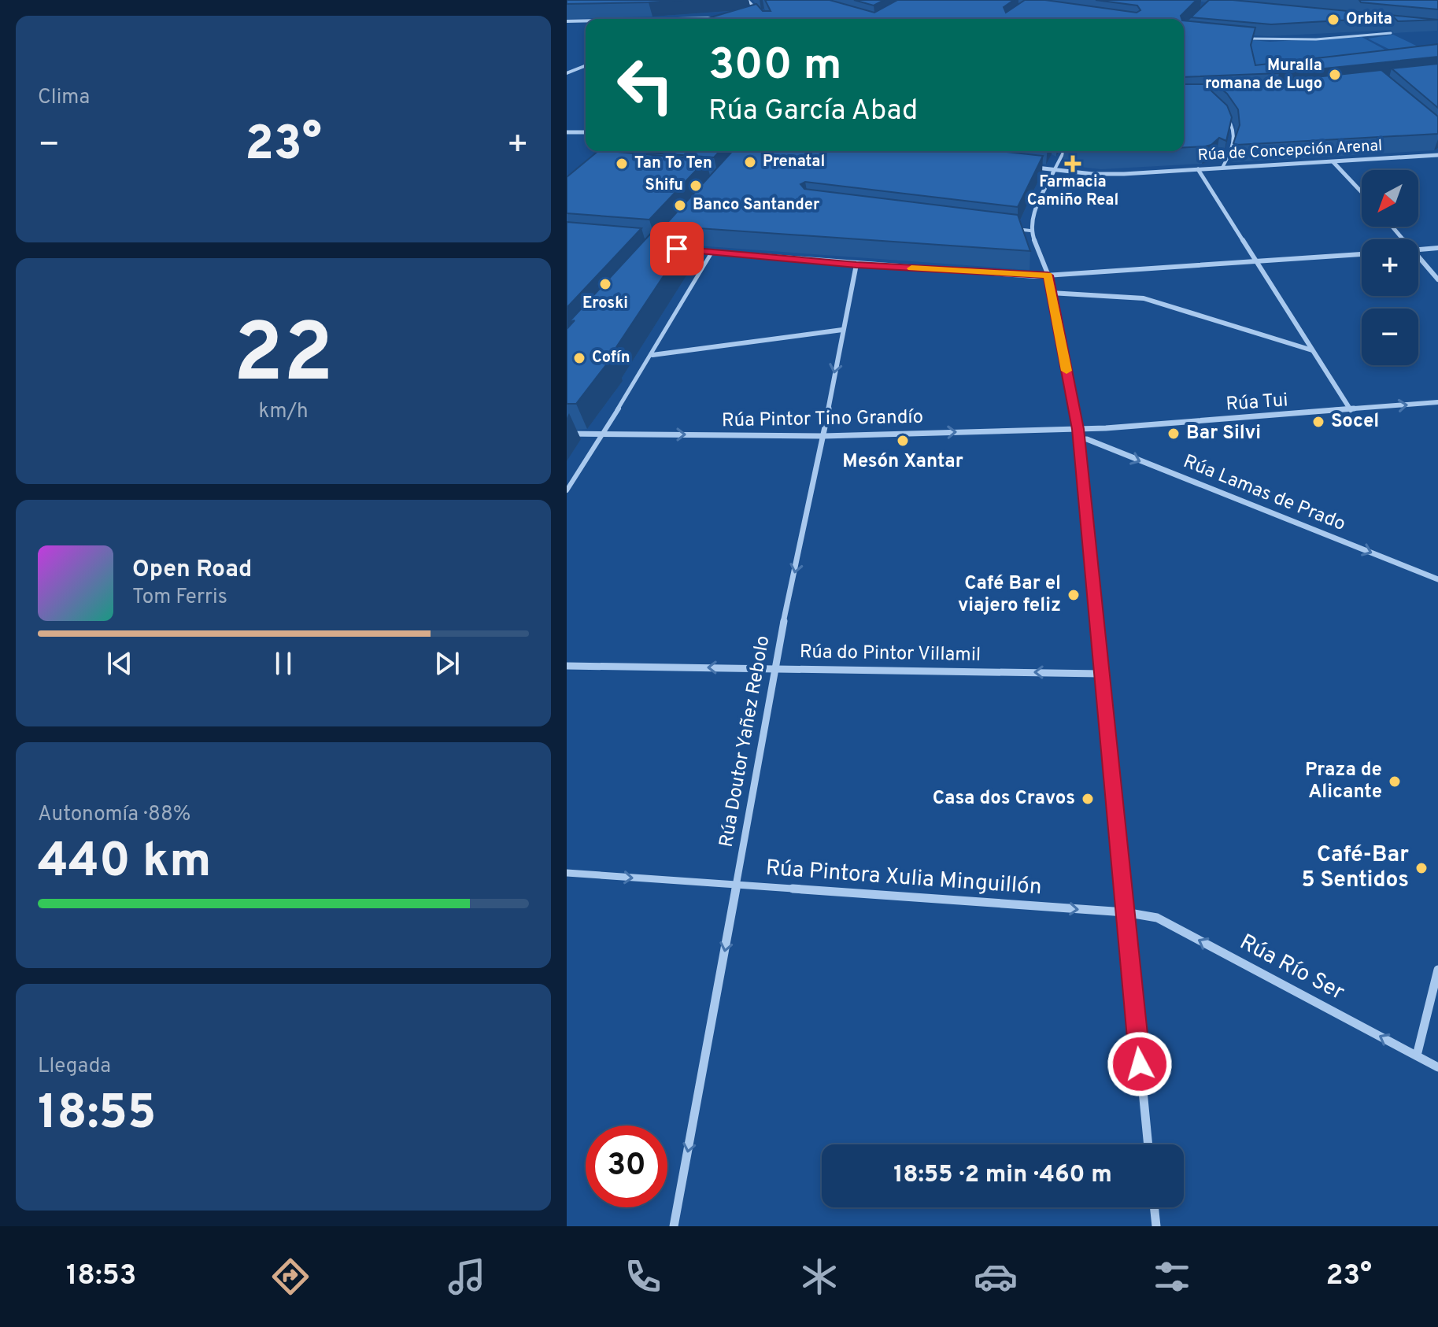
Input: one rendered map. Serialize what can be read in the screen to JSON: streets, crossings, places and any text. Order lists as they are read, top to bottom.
{
  "streets": {
    "street": [
      "Rúa de Concepción Arenal",
      "Rúa Tui",
      "Rúa Pintor Tino Grandío",
      "Rúa Lamas de Prado",
      "Rúa do Pintor Villamil",
      "Rúa Doutor Yañez Rebolo",
      "Rúa Pintora Xulia Minguillón",
      "Rúa Río Ser"
    ]
  },
  "crossings": [
    ["Rúa Tui", "Rúa Pintor Tino Grandío"],
    ["Rúa Pintor Tino Grandío", "Rúa Doutor Yañez Rebolo"],
    ["Rúa do Pintor Villamil", "Rúa Doutor Yañez Rebolo"],
    ["Rúa Doutor Yañez Rebolo", "Rúa Pintora Xulia Minguillón"],
    ["Rúa Pintora Xulia Minguillón", "Rúa Río Ser"]
  ],
  "one_way": [
    "Rúa Pintor Tino Grandío",
    "Rúa Lamas de Prado",
    "Rúa do Pintor Villamil",
    "Rúa Doutor Yañez Rebolo",
    "Rúa Pintora Xulia Minguillón",
    "Rúa Río Ser"
  ],
  "places": {
    "other": [
      "Orbita",
      "Muralla romana de Lugo",
      "Prenatal",
      "Tan To Ten",
      "Shifu",
      "Banco Santander",
      "Eroski",
      "Cofín",
      "Socel",
      "Bar Silvi",
      "Mesón Xantar",
      "Café Bar el viajero feliz",
      "Praza de Alicante",
      "Casa dos Cravos",
      "Café-Bar 5 Sentidos"
    ],
    "health": ["Farmacia Camiño Real"]
  },
  "north": "bottom left",
  "page": {
    "tile": [
      "Clima",
      ["22", "km/h"],
      ["Autonomía · 88%", "440 km"],
      ["Llegada", "18:55"]
    ],
    "turn": ["300 m", "Rúa García Abad"],
    "heat": ["−", "23°", "+"],
    "map_buttons": ["+", "−"],
    "song": ["Open Road", "Tom Ferris"],
    "limit": "30",
    "trip": "18:55 · 2 min · 460 m",
    "tabs": ["18:53", "23°"]
  }
}
